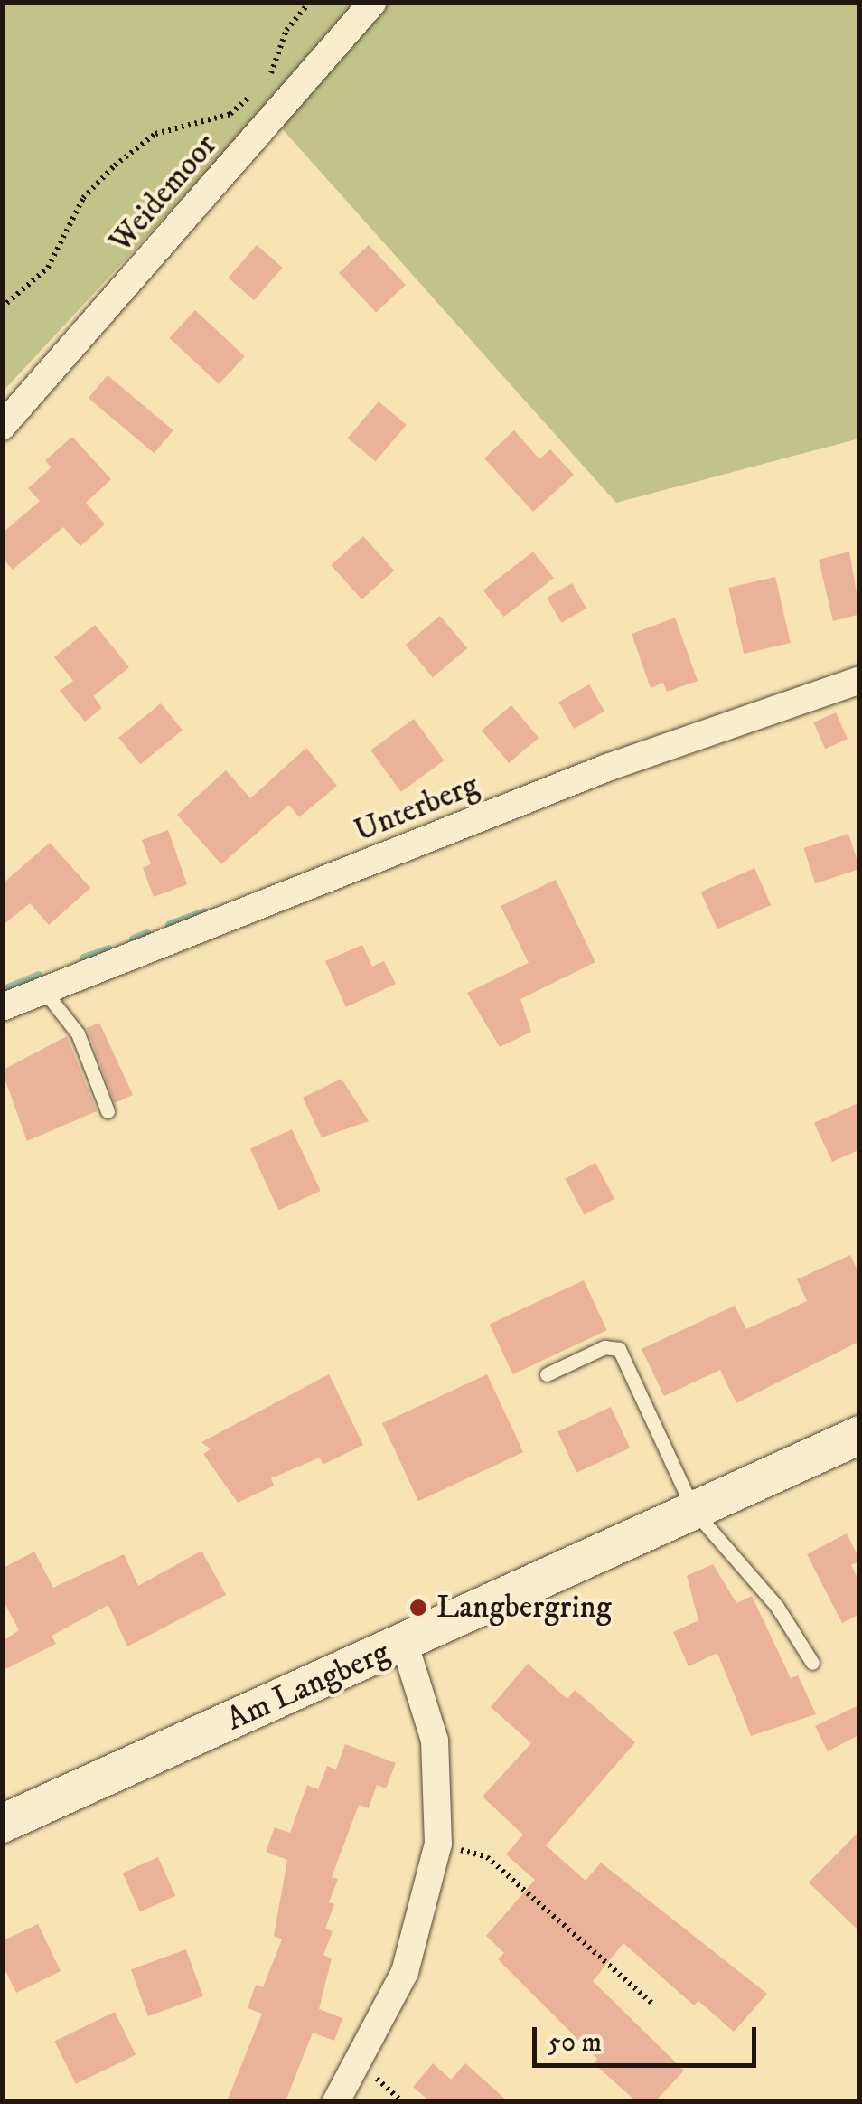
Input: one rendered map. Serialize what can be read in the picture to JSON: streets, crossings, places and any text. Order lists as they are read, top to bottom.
{
  "streets": {
    "street": ["Weidemoor", "Unterberg", "Am Langberg"]
  },
  "places": ["Langbergring"],
  "scale_bar": "50 m"
}
